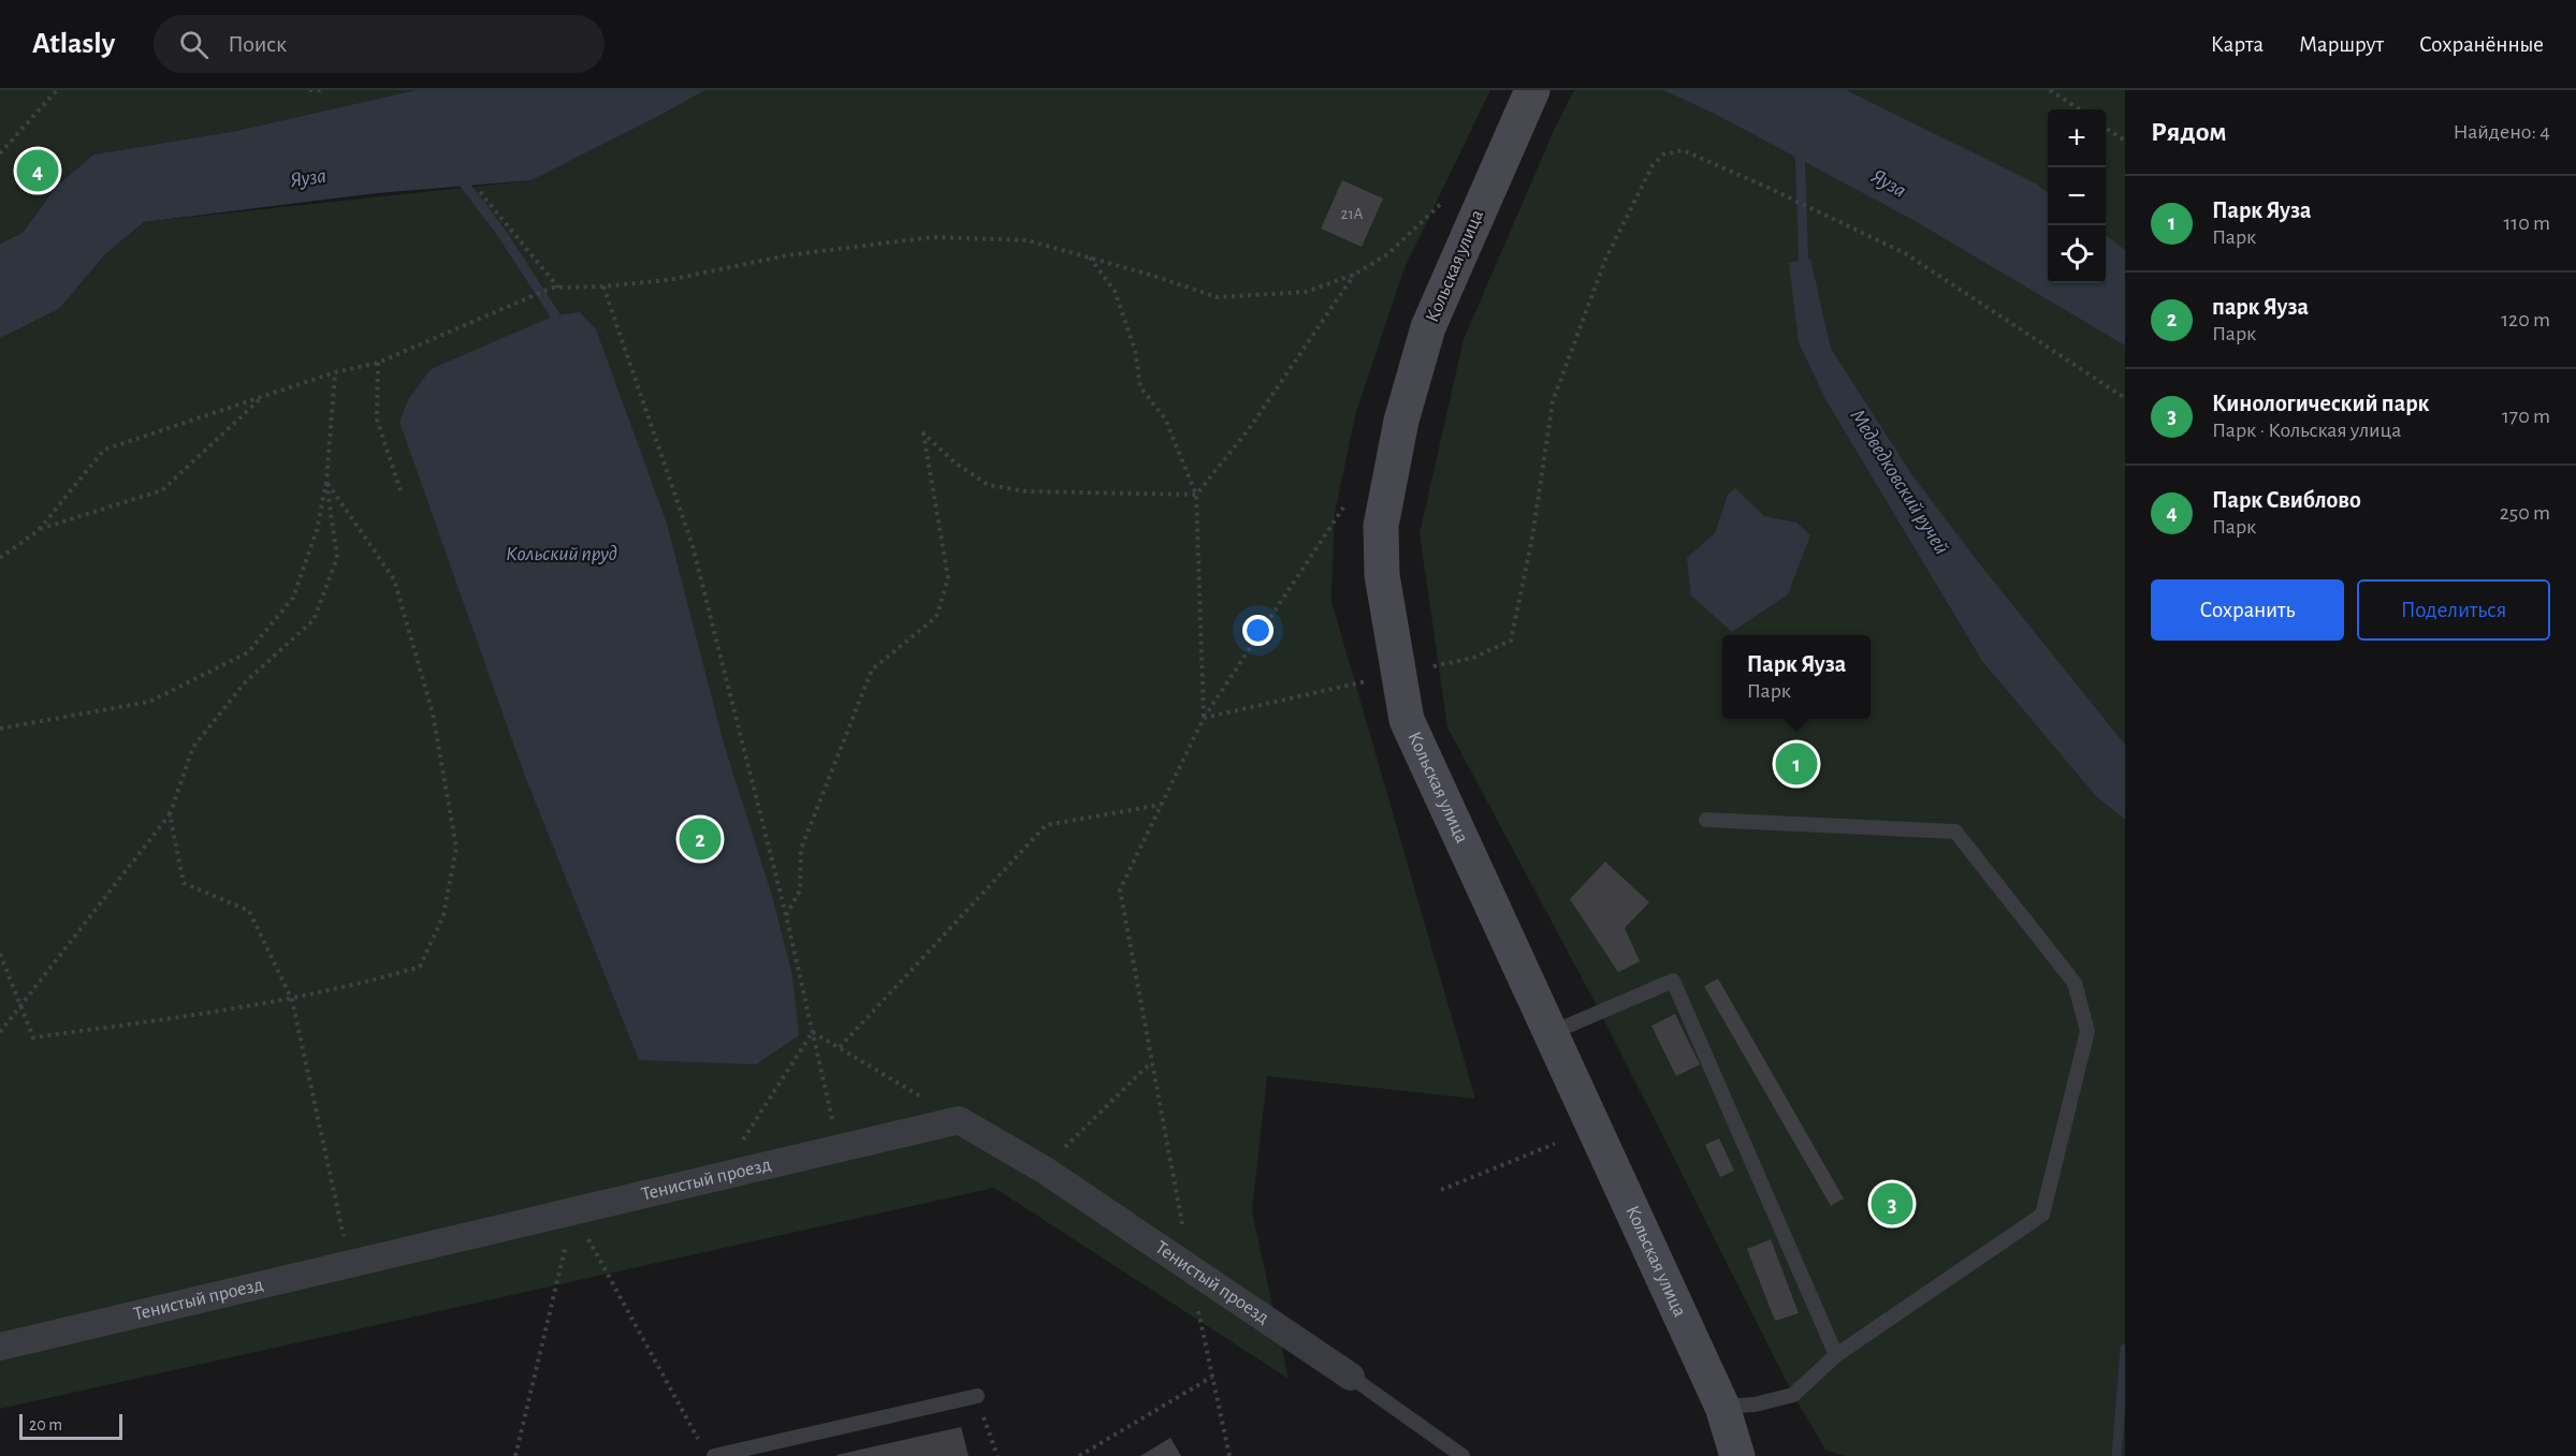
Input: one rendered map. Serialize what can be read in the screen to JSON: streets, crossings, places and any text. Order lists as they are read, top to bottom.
{
  "streets": {
    "main road": ["Кольская улица"],
    "street": ["Тенистый проезд"]
  },
  "water": ["Яуза", "Медведковский ручей", "Кольский пруд"],
  "house_numbers": ["21А"],
  "scale_bar": "20 m",
  "page": {
    "header": "Atlasly",
    "search": "Поиск",
    "nav": ["Карта", "Маршрут", "Сохранённые"],
    "heading": ["Рядом", "Найдено: 4"],
    "map_buttons": ["+", "−"],
    "pins": [
      "4",
      "1",
      "2",
      "3"
    ],
    "list": [
      {
        "mark": "1",
        "name": "Парк Яуза",
        "note": "Парк",
        "value": "110 m"
      },
      {
        "mark": "2",
        "name": "парк Яуза",
        "note": "Парк",
        "value": "120 m"
      },
      {
        "mark": "3",
        "name": "Кинологический парк",
        "note": "Парк · Кольская улица",
        "value": "170 m"
      },
      {
        "mark": "4",
        "name": "Парк Свиблово",
        "note": "Парк",
        "value": "250 m"
      }
    ],
    "buttons": ["Сохранить", "Поделиться"],
    "popup": ["Парк Яуза", "Парк"],
    "scale": "20 m"
  }
}
